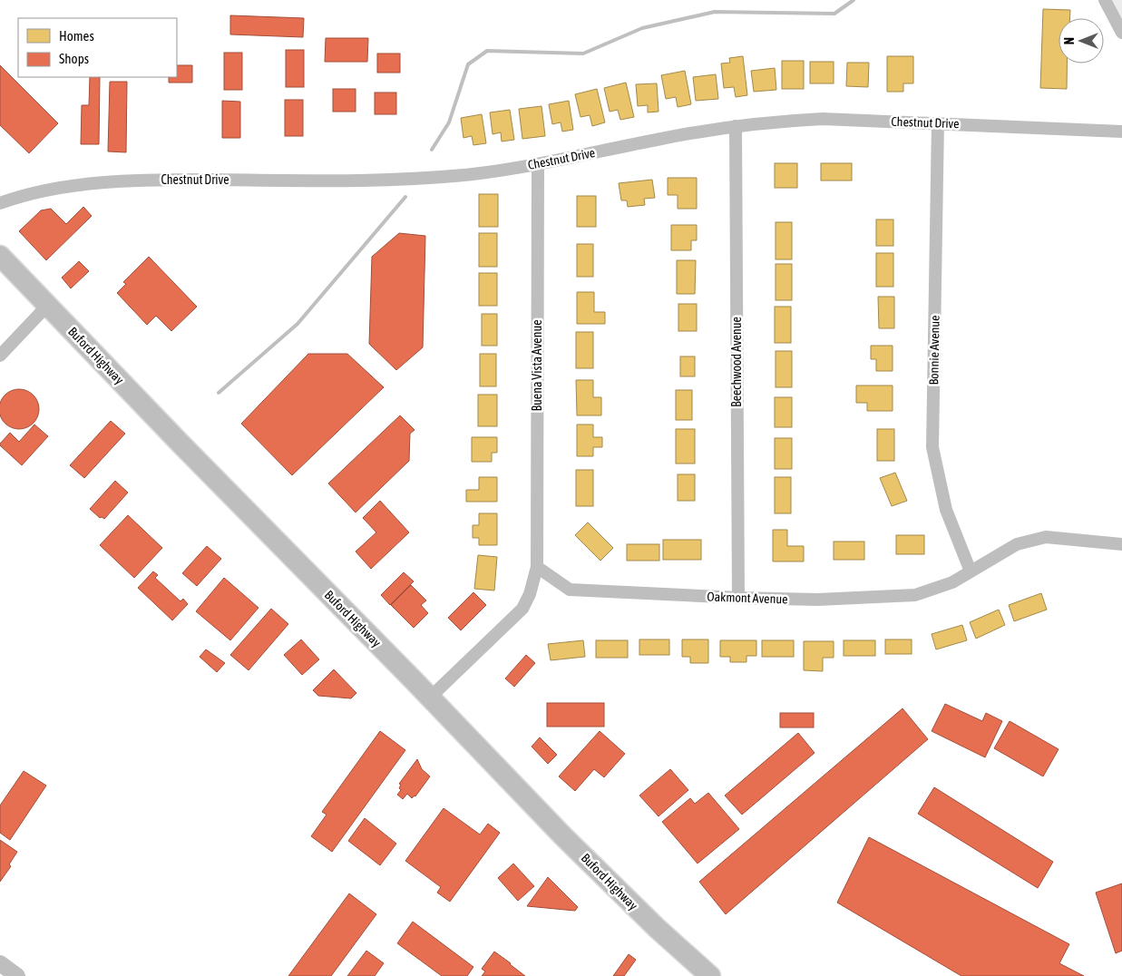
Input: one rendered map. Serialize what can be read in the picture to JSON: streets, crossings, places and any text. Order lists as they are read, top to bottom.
{
  "streets": {
    "main road": ["Buford Highway"],
    "street": [
      "Chestnut Drive",
      "Bonnie Avenue",
      "Beechwood Avenue",
      "Buena Vista Avenue",
      "Oakmont Avenue"
    ]
  },
  "crossings": [
    ["Chestnut Drive", "Bonnie Avenue"],
    ["Chestnut Drive", "Beechwood Avenue"],
    ["Chestnut Drive", "Buena Vista Avenue"],
    ["Bonnie Avenue", "Oakmont Avenue"],
    ["Beechwood Avenue", "Oakmont Avenue"],
    ["Buena Vista Avenue", "Oakmont Avenue"]
  ],
  "legend": ["Homes", "Shops"],
  "north": "left"
}
